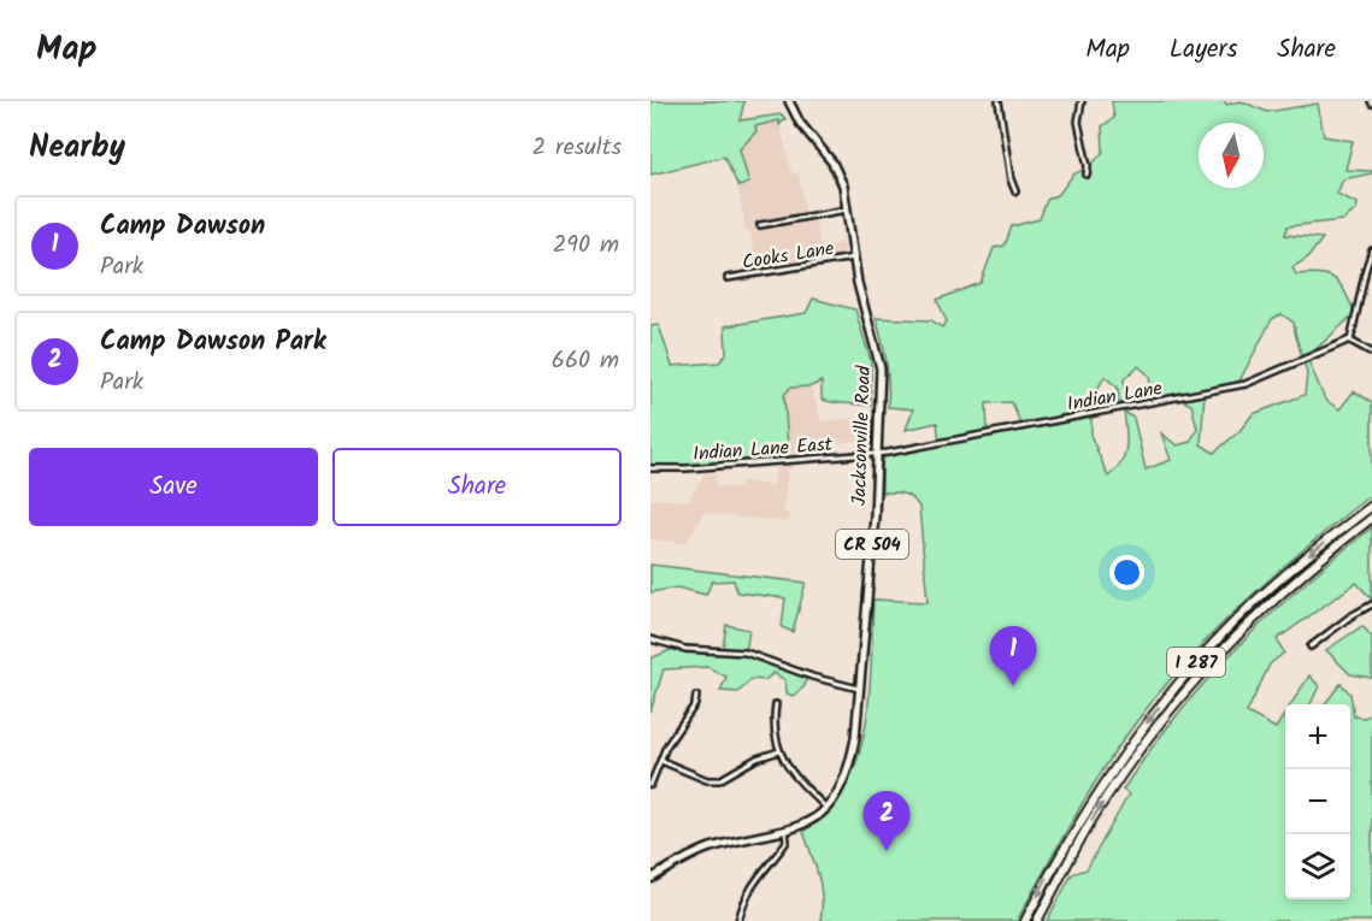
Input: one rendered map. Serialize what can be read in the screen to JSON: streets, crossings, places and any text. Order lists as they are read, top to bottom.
{
  "streets": {
    "highway": ["I 287"],
    "main road": ["Jacksonville Road", "CR 504"],
    "street": ["Cooks Lane", "Indian Lane", "Indian Lane East"]
  },
  "crossings": [
    ["Cooks Lane", "Jacksonville Road"],
    ["Indian Lane", "Jacksonville Road"],
    ["Indian Lane", "Indian Lane East"],
    ["Jacksonville Road", "Indian Lane East"]
  ],
  "north": "bottom",
  "page": {
    "header": "Map",
    "nav": ["Map", "Layers", "Share"],
    "heading": ["Nearby", "2 results"],
    "list": [
      {
        "mark": "1",
        "name": "Camp Dawson",
        "note": "Park",
        "value": "290 m"
      },
      {
        "mark": "2",
        "name": "Camp Dawson Park",
        "note": "Park",
        "value": "660 m"
      }
    ],
    "buttons": ["Save", "Share"],
    "pins": ["1", "2"],
    "map_buttons": ["+", "−"]
  }
}
